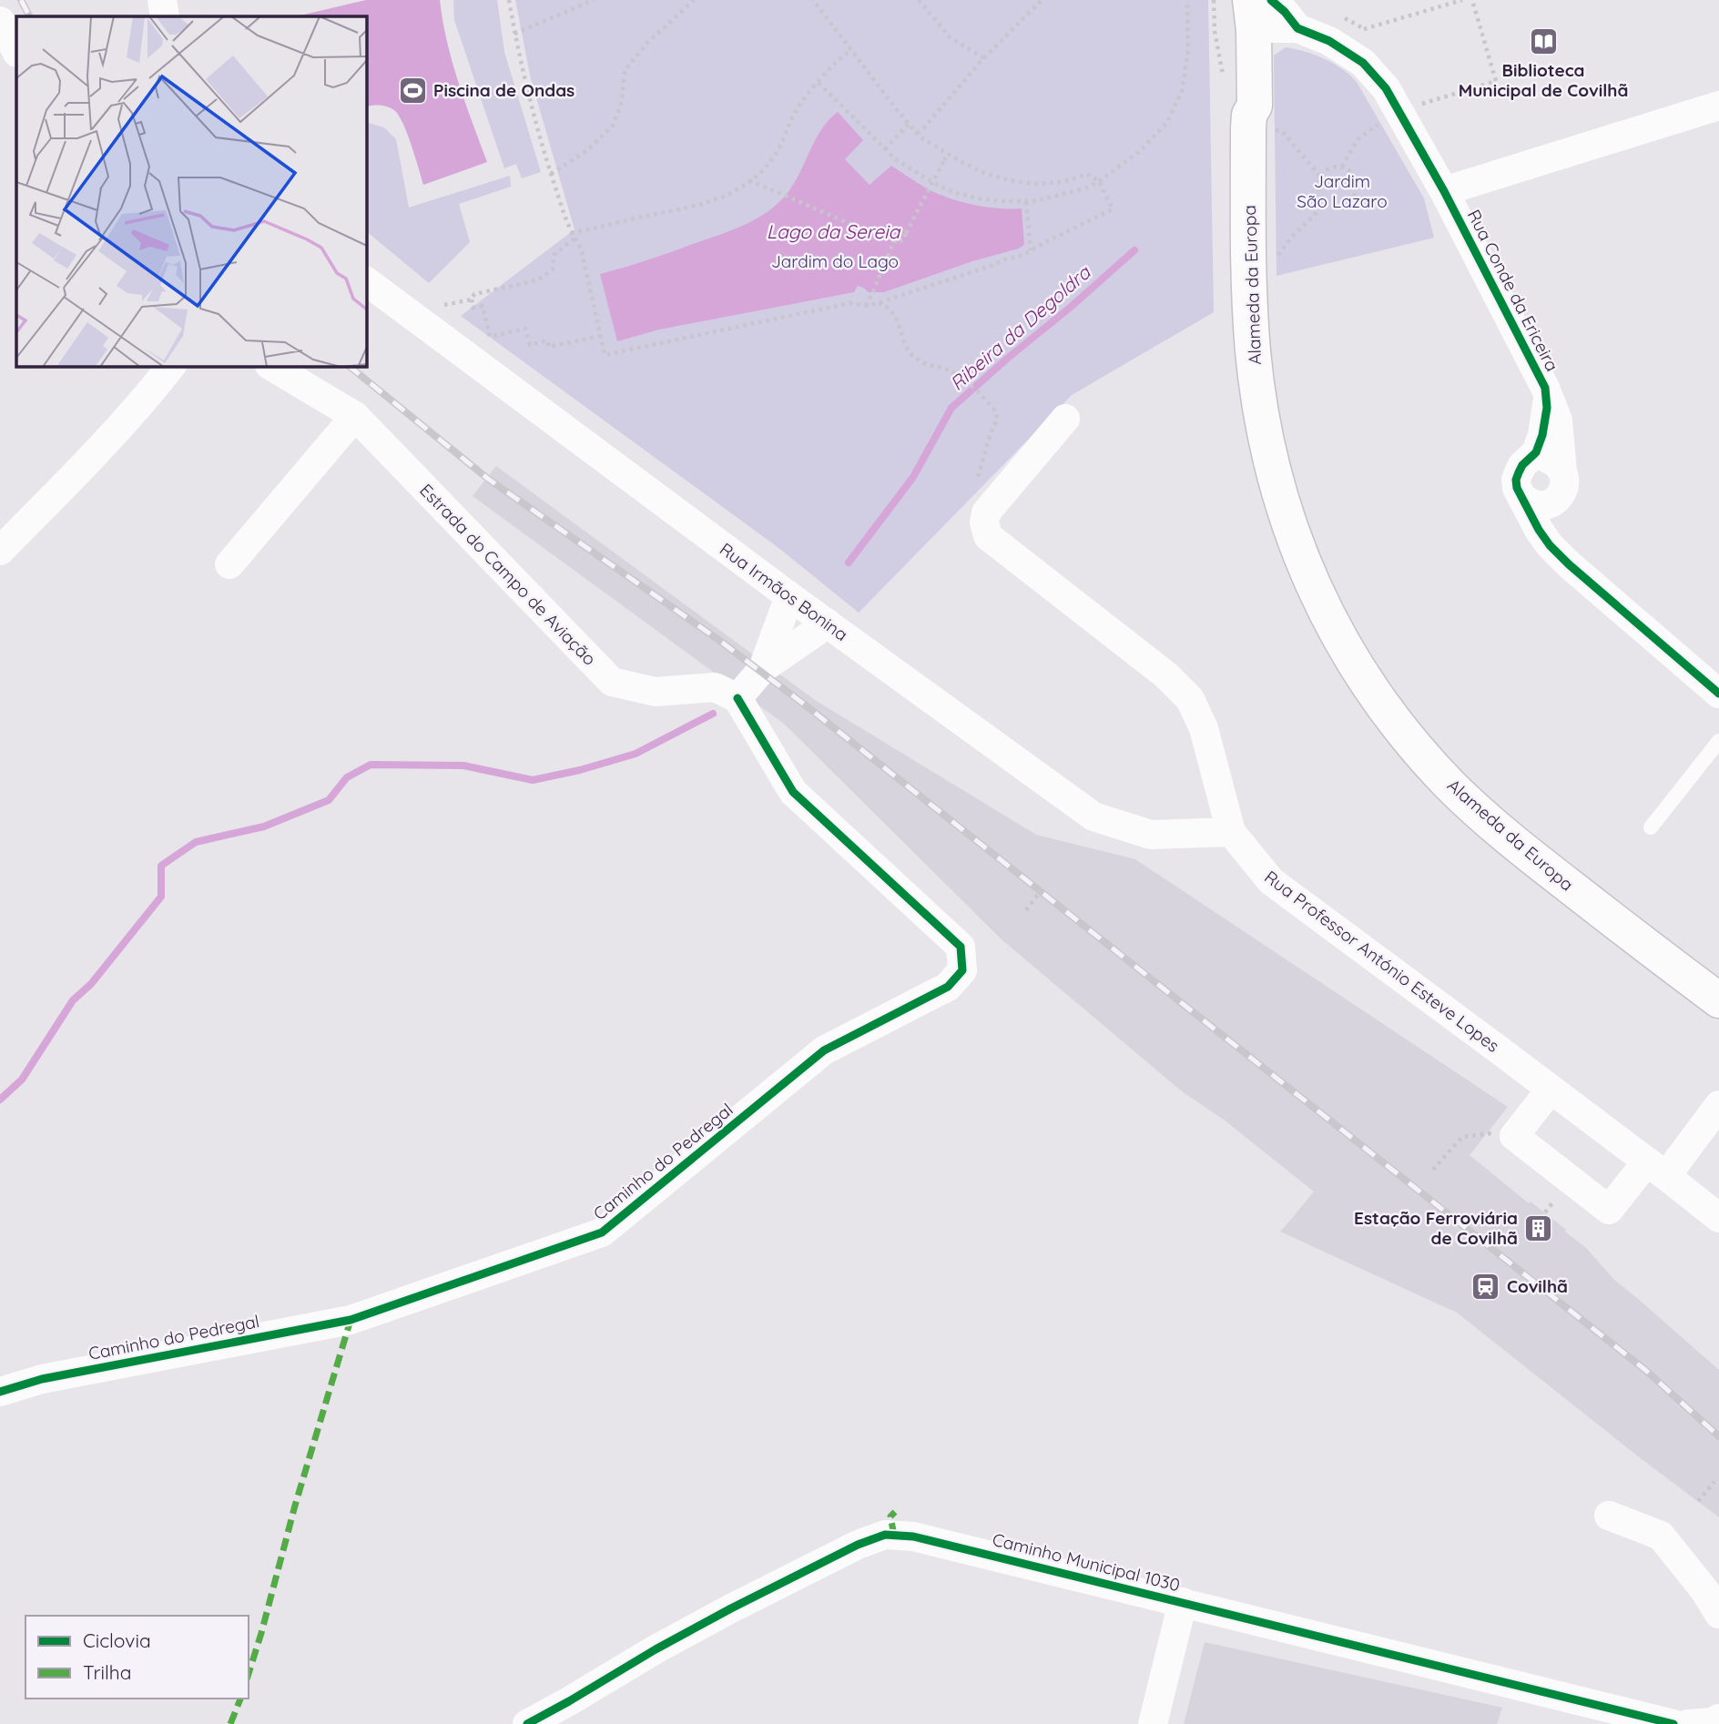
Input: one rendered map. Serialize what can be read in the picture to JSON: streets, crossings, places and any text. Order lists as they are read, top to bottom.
{
  "streets": {
    "main road": ["Alameda da Europa"],
    "street": [
      "Rua Conde da Ericeira",
      "Estrada do Campo de Aviação",
      "Rua Irmãos Bonina",
      "Rua Professor António Esteve Lopes",
      "Caminho do Pedregal",
      "Caminho Municipal 1030"
    ]
  },
  "crossings": [
    ["Estrada do Campo de Aviação", "Caminho do Pedregal"],
    ["Rua Irmãos Bonina", "Rua Professor António Esteve Lopes"]
  ],
  "water": ["Lago da Sereia", "Ribeira da Degoldra"],
  "parks": ["Jardim São Lazaro", "Jardim do Lago"],
  "places": {
    "library": ["Biblioteca Municipal de Covilhã"],
    "sports": ["Piscina de Ondas"],
    "building": ["Estação Ferroviária de Covilhã"],
    "station": ["Covilhã"]
  },
  "legend": ["Ciclovia", "Trilha"]
}
